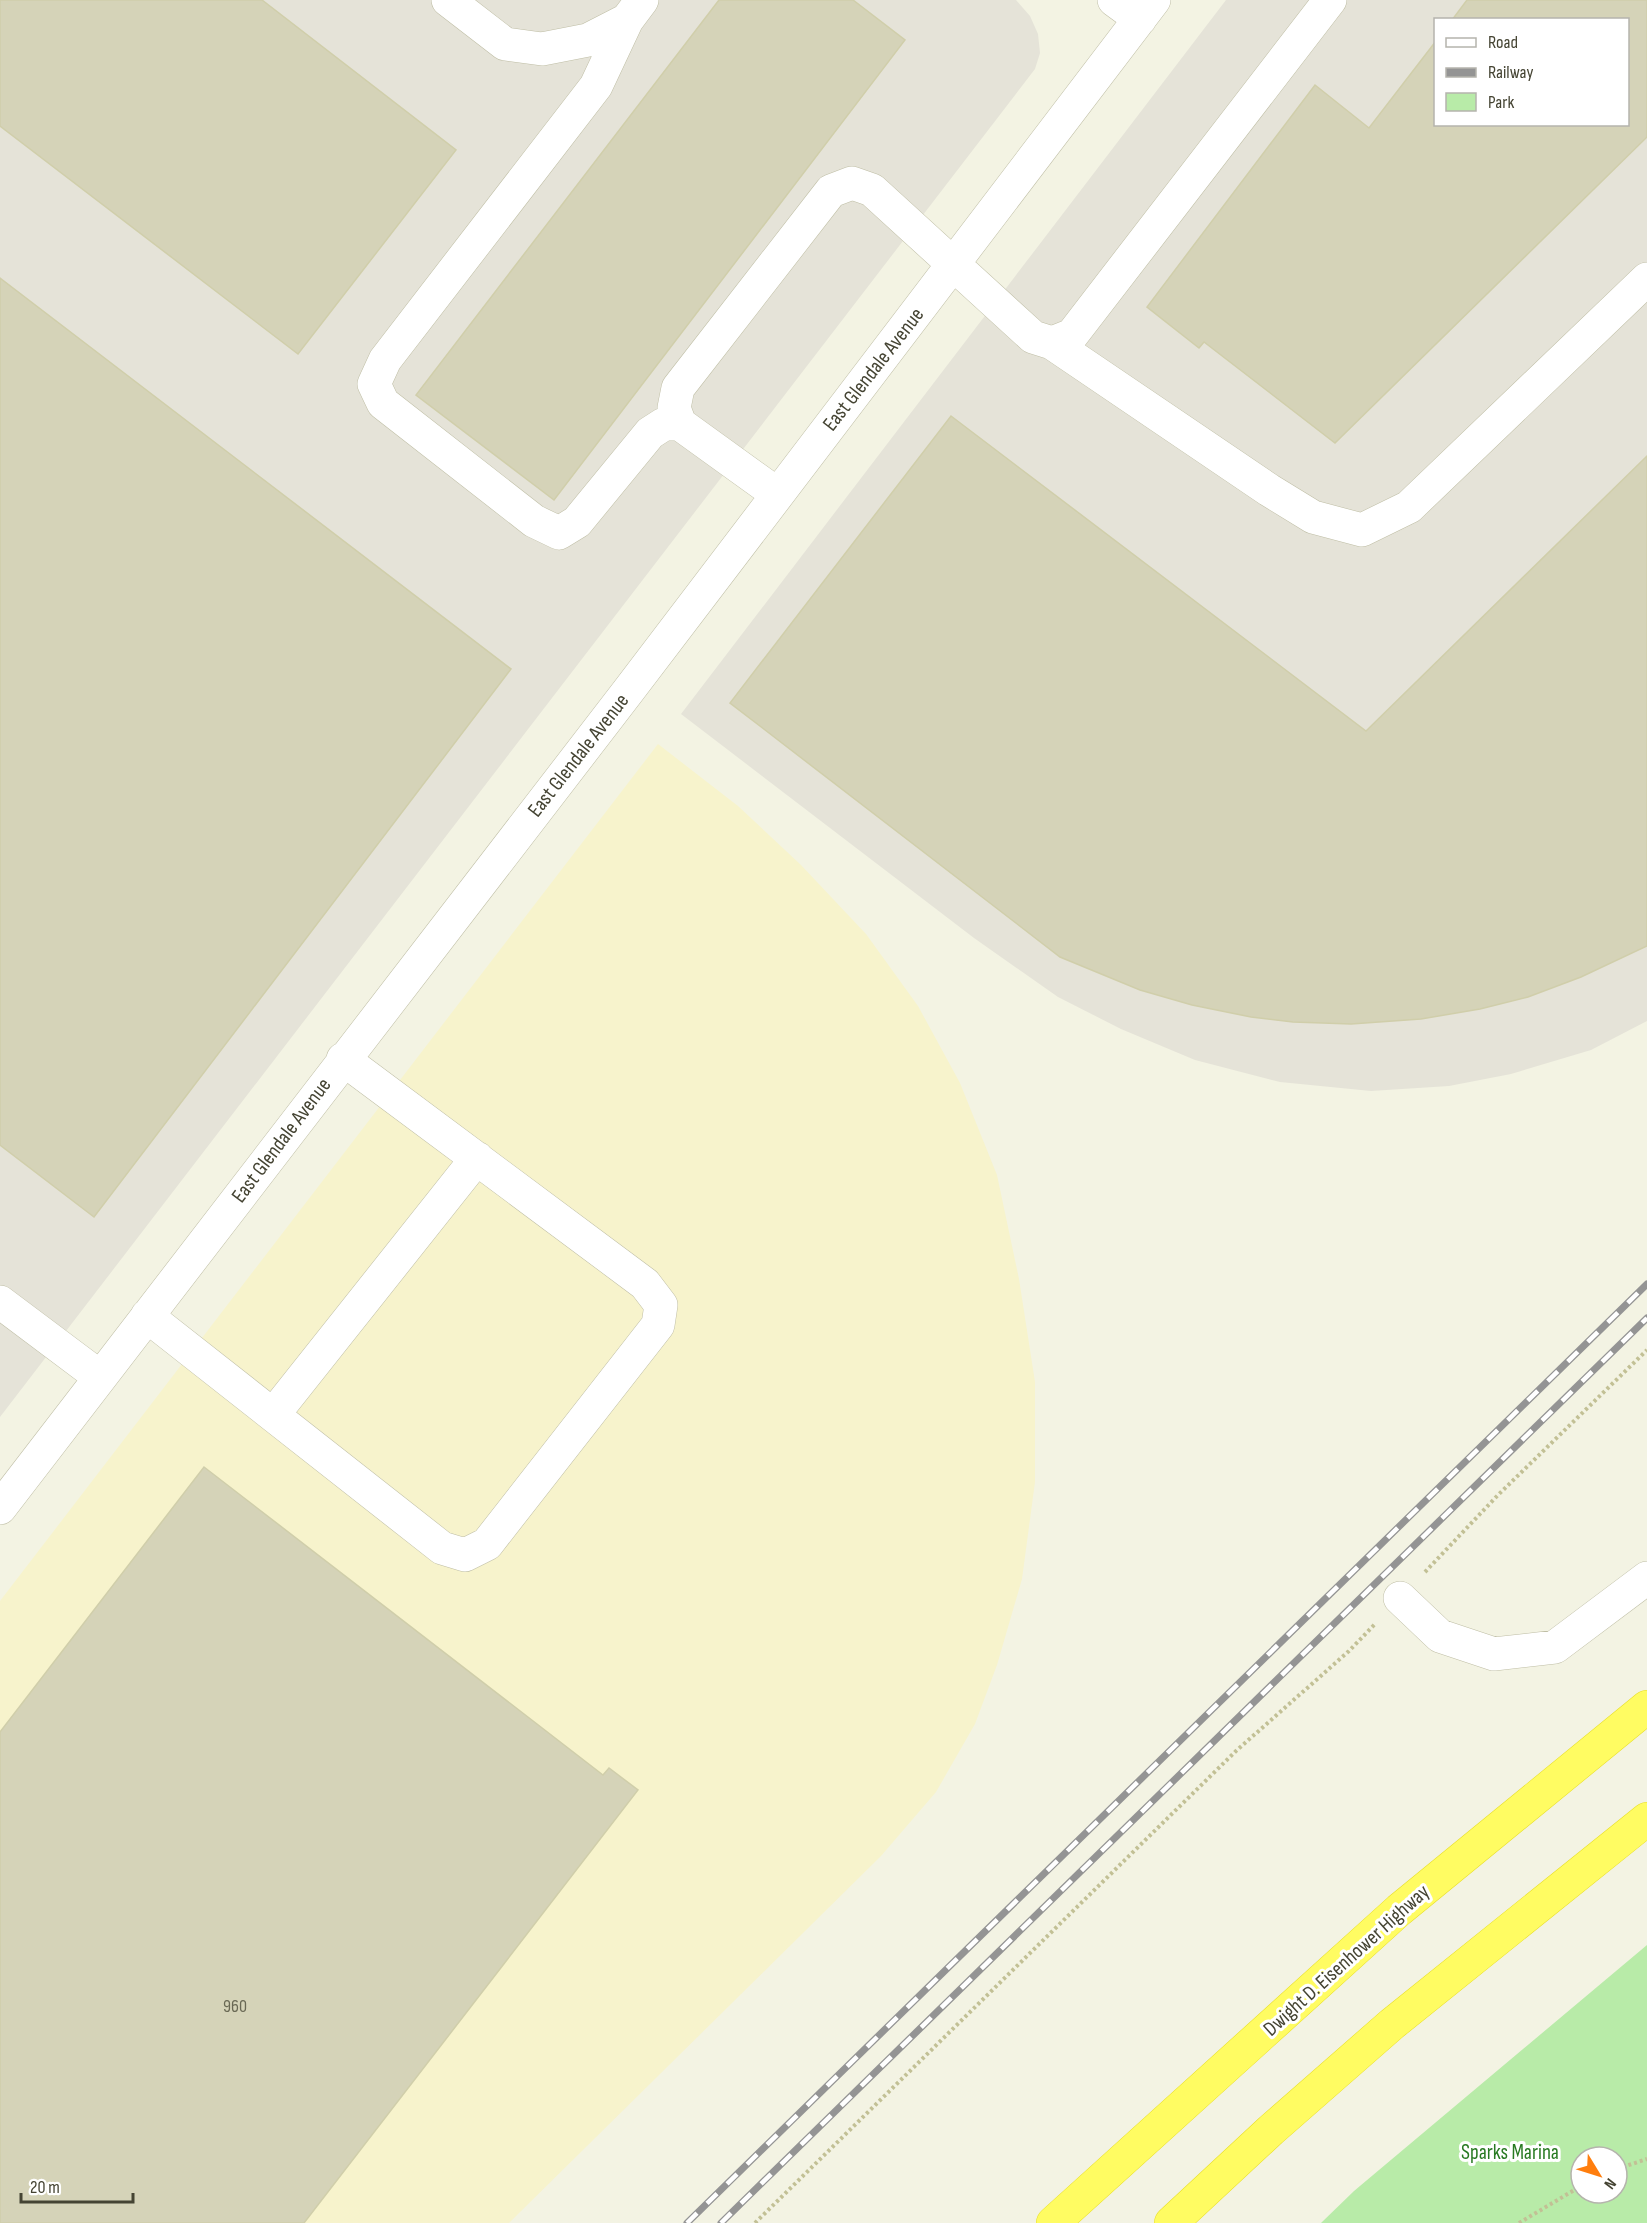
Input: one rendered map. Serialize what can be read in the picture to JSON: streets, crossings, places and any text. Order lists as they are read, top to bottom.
{
  "streets": {
    "highway": ["Dwight D. Eisenhower Highway"],
    "street": ["East Glendale Avenue"]
  },
  "parks": ["Sparks Marina"],
  "house_numbers": ["960"],
  "legend": ["Road", "Railway", "Park"],
  "scale_bar": "20 m",
  "north": "bottom right"
}
